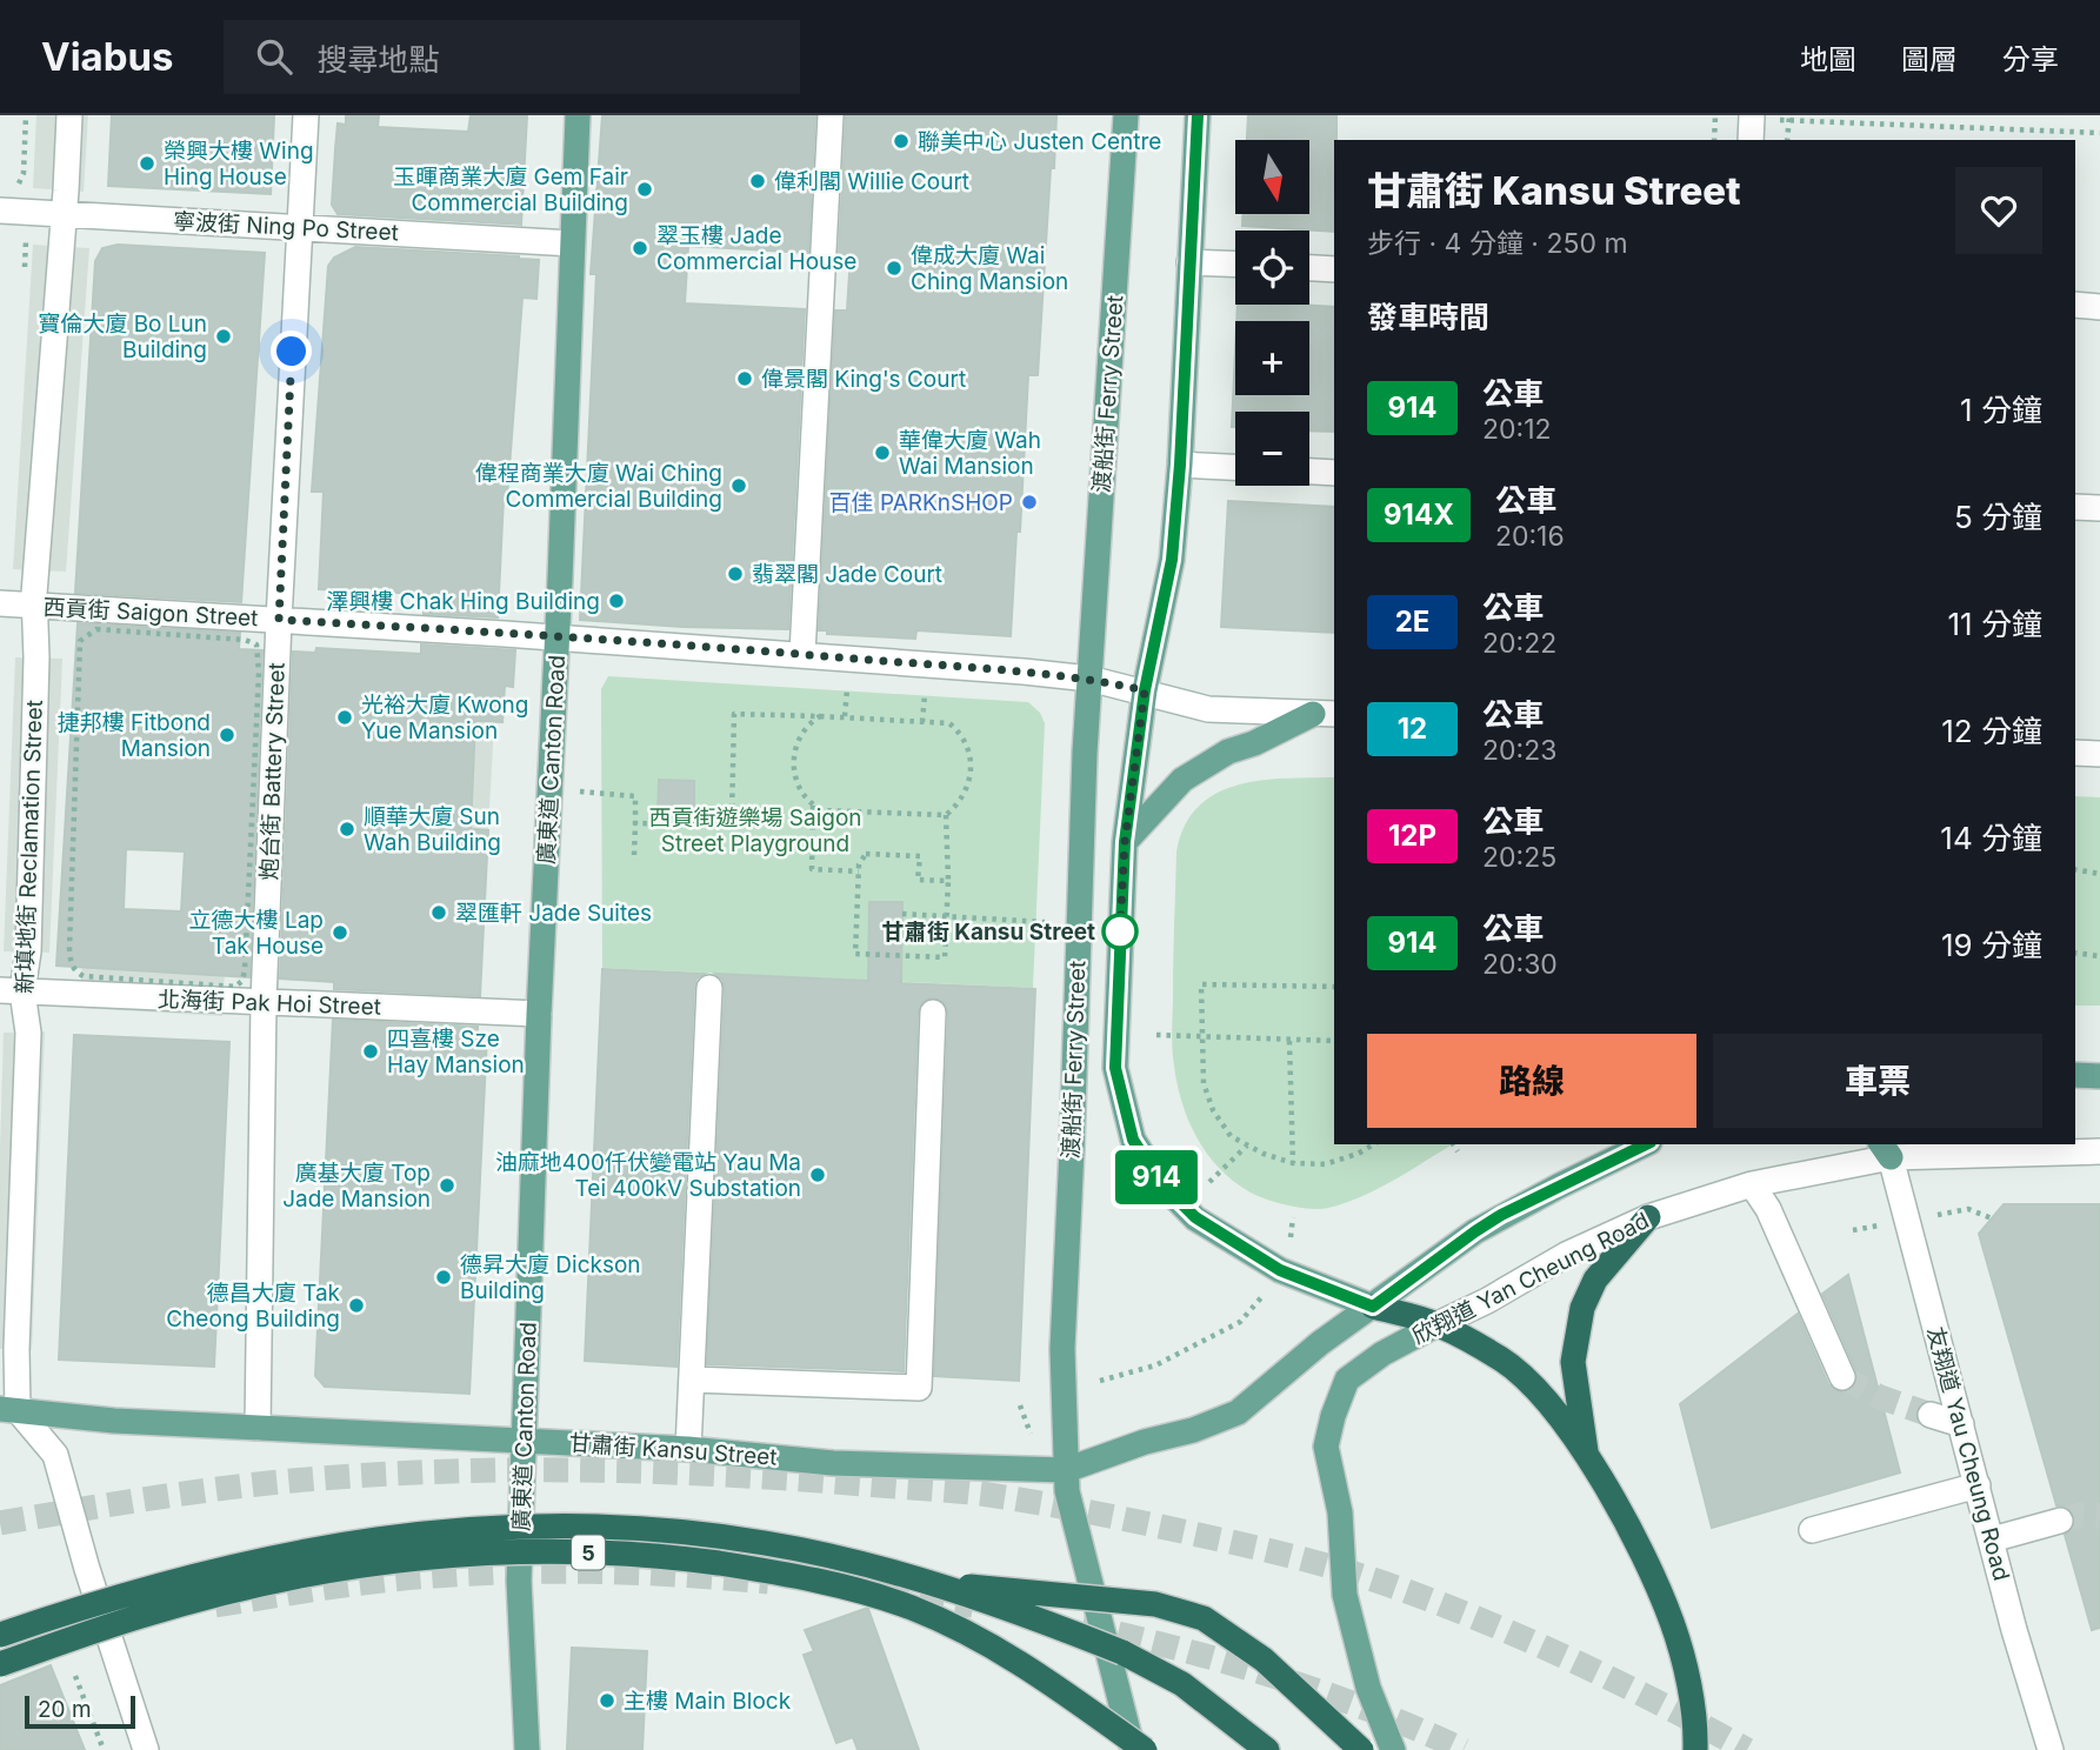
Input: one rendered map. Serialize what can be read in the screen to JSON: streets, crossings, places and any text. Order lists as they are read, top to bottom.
{
  "streets": {
    "highway": ["5"],
    "main road": [
      "渡船街 Ferry Street",
      "廣東道 Canton Road",
      "欣翔道 Yan Cheung Road",
      "甘肅街 Kansu Street"
    ],
    "street": [
      "寧波街 Ning Po Street",
      "西貢街 Saigon Street",
      "炮台街 Battery Street",
      "新填地街 Reclamation Street",
      "北海街 Pak Hoi Street",
      "友翔道 Yau Cheung Road"
    ]
  },
  "crossings": [
    ["寧波街 Ning Po Street", "廣東道 Canton Road"],
    ["寧波街 Ning Po Street", "炮台街 Battery Street"],
    ["寧波街 Ning Po Street", "新填地街 Reclamation Street"],
    ["渡船街 Ferry Street", "西貢街 Saigon Street"],
    ["渡船街 Ferry Street", "甘肅街 Kansu Street"],
    ["西貢街 Saigon Street", "廣東道 Canton Road"],
    ["西貢街 Saigon Street", "炮台街 Battery Street"],
    ["西貢街 Saigon Street", "新填地街 Reclamation Street"],
    ["廣東道 Canton Road", "北海街 Pak Hoi Street"],
    ["廣東道 Canton Road", "甘肅街 Kansu Street"],
    ["炮台街 Battery Street", "北海街 Pak Hoi Street"],
    ["炮台街 Battery Street", "甘肅街 Kansu Street"],
    ["新填地街 Reclamation Street", "北海街 Pak Hoi Street"],
    ["新填地街 Reclamation Street", "甘肅街 Kansu Street"],
    ["欣翔道 Yan Cheung Road", "友翔道 Yau Cheung Road"]
  ],
  "parks": ["西貢街遊樂場 Saigon Street Playground"],
  "places": [
    "聯美中心 Justen Centre",
    "榮興大樓 Wing Hing House",
    "偉利閣 Willie Court",
    "玉暉商業大廈 Gem Fair Commercial Building",
    "翠玉樓 Jade Commercial House",
    "偉成大廈 Wai Ching Mansion",
    "寶倫大廈 Bo Lun Building",
    "偉景閣 King's Court",
    "華偉大廈 Wah Wai Mansion",
    "偉程商業大廈 Wai Ching Commercial Building",
    "百佳 PARKnSHOP",
    "翡翠閣 Jade Court",
    "澤興樓 Chak Hing Building",
    "光裕大廈 Kwong Yue Mansion",
    "捷邦樓 Fitbond Mansion",
    "順華大廈 Sun Wah Building",
    "翠匯軒 Jade Suites",
    "甘肅街 Kansu Street",
    "立德大樓 Lap Tak House",
    "四喜樓 Sze Hay Mansion",
    "油麻地400仟伏變電站 Yau Ma Tei 400kV Substation",
    "廣基大廈 Top Jade Mansion",
    "德昇大廈 Dickson Building",
    "德昌大廈 Tak Cheong Building",
    "主樓 Main Block"
  ],
  "lines": ["bus line 914"],
  "scale_bar": "20 m",
  "north": "bottom",
  "page": {
    "header": "Viabus",
    "search": "搜尋地點",
    "nav": ["地圖", "圖層", "分享"],
    "on_map": "914",
    "map_buttons": ["+", "−"],
    "heading": [
      ["甘肅街 Kansu Street", "步行 · 4 分鐘 · 250 m"],
      "發車時間"
    ],
    "list": [
      {
        "mark": "914",
        "name": "公車",
        "note": "20:12",
        "value": "1 分鐘"
      },
      {
        "mark": "914X",
        "name": "公車",
        "note": "20:16",
        "value": "5 分鐘"
      },
      {
        "mark": "2E",
        "name": "公車",
        "note": "20:22",
        "value": "11 分鐘"
      },
      {
        "mark": "12",
        "name": "公車",
        "note": "20:23",
        "value": "12 分鐘"
      },
      {
        "mark": "12P",
        "name": "公車",
        "note": "20:25",
        "value": "14 分鐘"
      },
      {
        "mark": "914",
        "name": "公車",
        "note": "20:30",
        "value": "19 分鐘"
      }
    ],
    "buttons": ["路線", "車票"],
    "scale": "20 m"
  }
}
